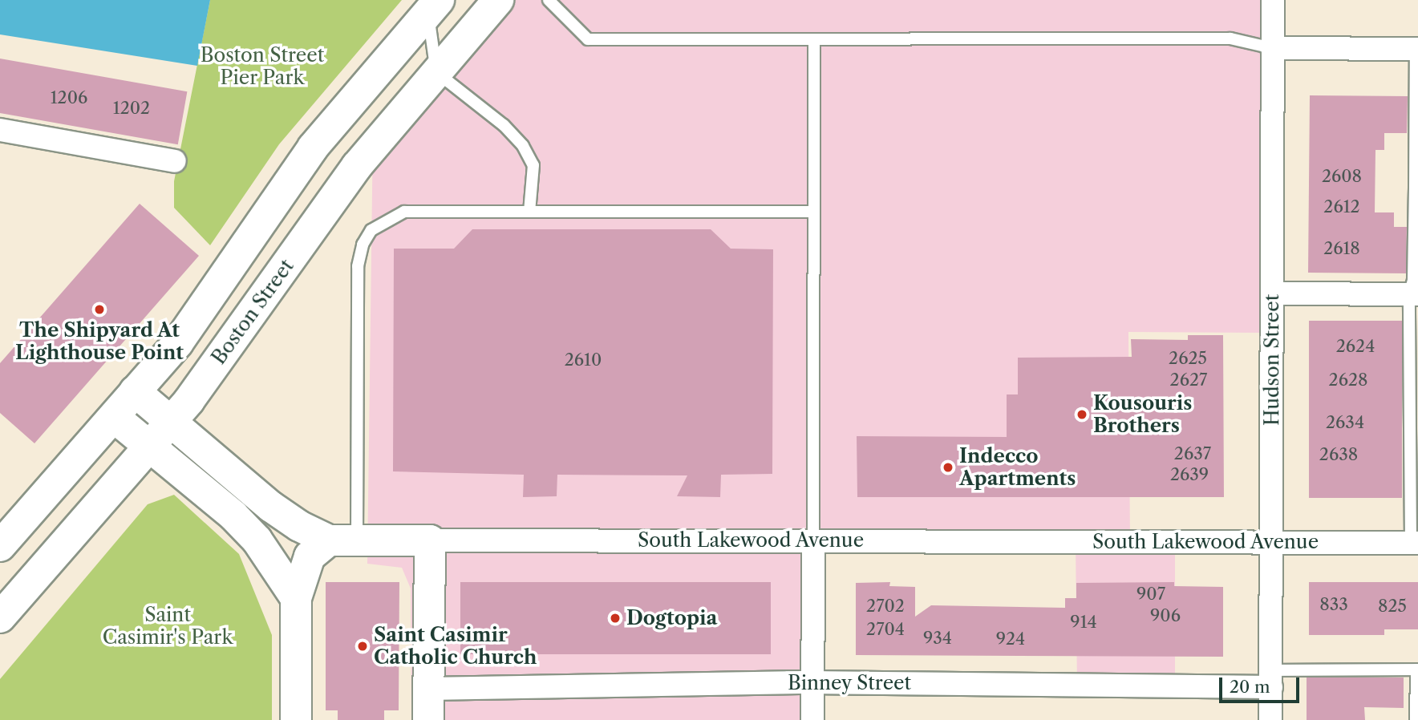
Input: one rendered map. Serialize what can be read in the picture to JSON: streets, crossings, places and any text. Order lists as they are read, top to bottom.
{
  "streets": {
    "main road": ["Boston Street", "South Lakewood Avenue"],
    "street": ["Hudson Street", "Binney Street"]
  },
  "crossings": [
    ["Boston Street", "South Lakewood Avenue"],
    ["Hudson Street", "South Lakewood Avenue"],
    ["Hudson Street", "Binney Street"]
  ],
  "parks": ["Boston Street Pier Park", "Saint Casimir's Park"],
  "places": [
    "The Shipyard At Lighthouse Point",
    "Kousouris Brothers",
    "Indecco Apartments",
    "Dogtopia",
    "Saint Casimir Catholic Church"
  ],
  "house_numbers": [
    "1206",
    "1202",
    "2608",
    "2612",
    "2618",
    "2624",
    "2625",
    "2610",
    "2627",
    "2628",
    "2634",
    "2637",
    "2638",
    "2639",
    "907",
    "833",
    "2702",
    "825",
    "906",
    "914",
    "2704",
    "934",
    "924"
  ],
  "scale_bar": "20 m"
}
